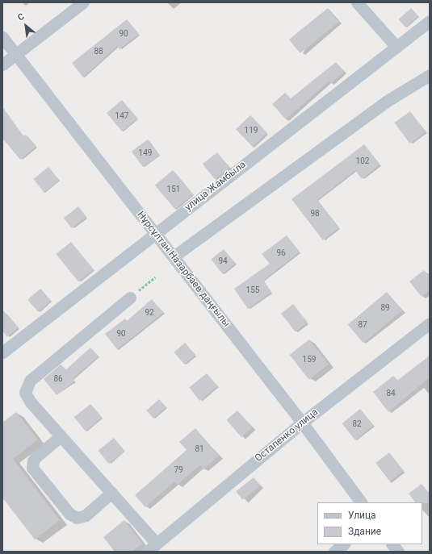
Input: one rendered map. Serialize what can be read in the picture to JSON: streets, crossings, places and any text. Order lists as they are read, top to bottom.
{
  "streets": {
    "street": ["улица Жамбыла", "Нұрсұлтан Назарбаев даңғылы", "Остапенко улица"]
  },
  "crossings": [
    ["улица Жамбыла", "Нұрсұлтан Назарбаев даңғылы"],
    ["Нұрсұлтан Назарбаев даңғылы", "Остапенко улица"]
  ],
  "house_numbers": [
    "90",
    "88",
    "147",
    "119",
    "149",
    "102",
    "151",
    "98",
    "96",
    "94",
    "155",
    "89",
    "92",
    "87",
    "90",
    "159",
    "86",
    "84",
    "82",
    "81",
    "79"
  ],
  "legend": ["Улица", "Здание"],
  "north": "top left"
}
